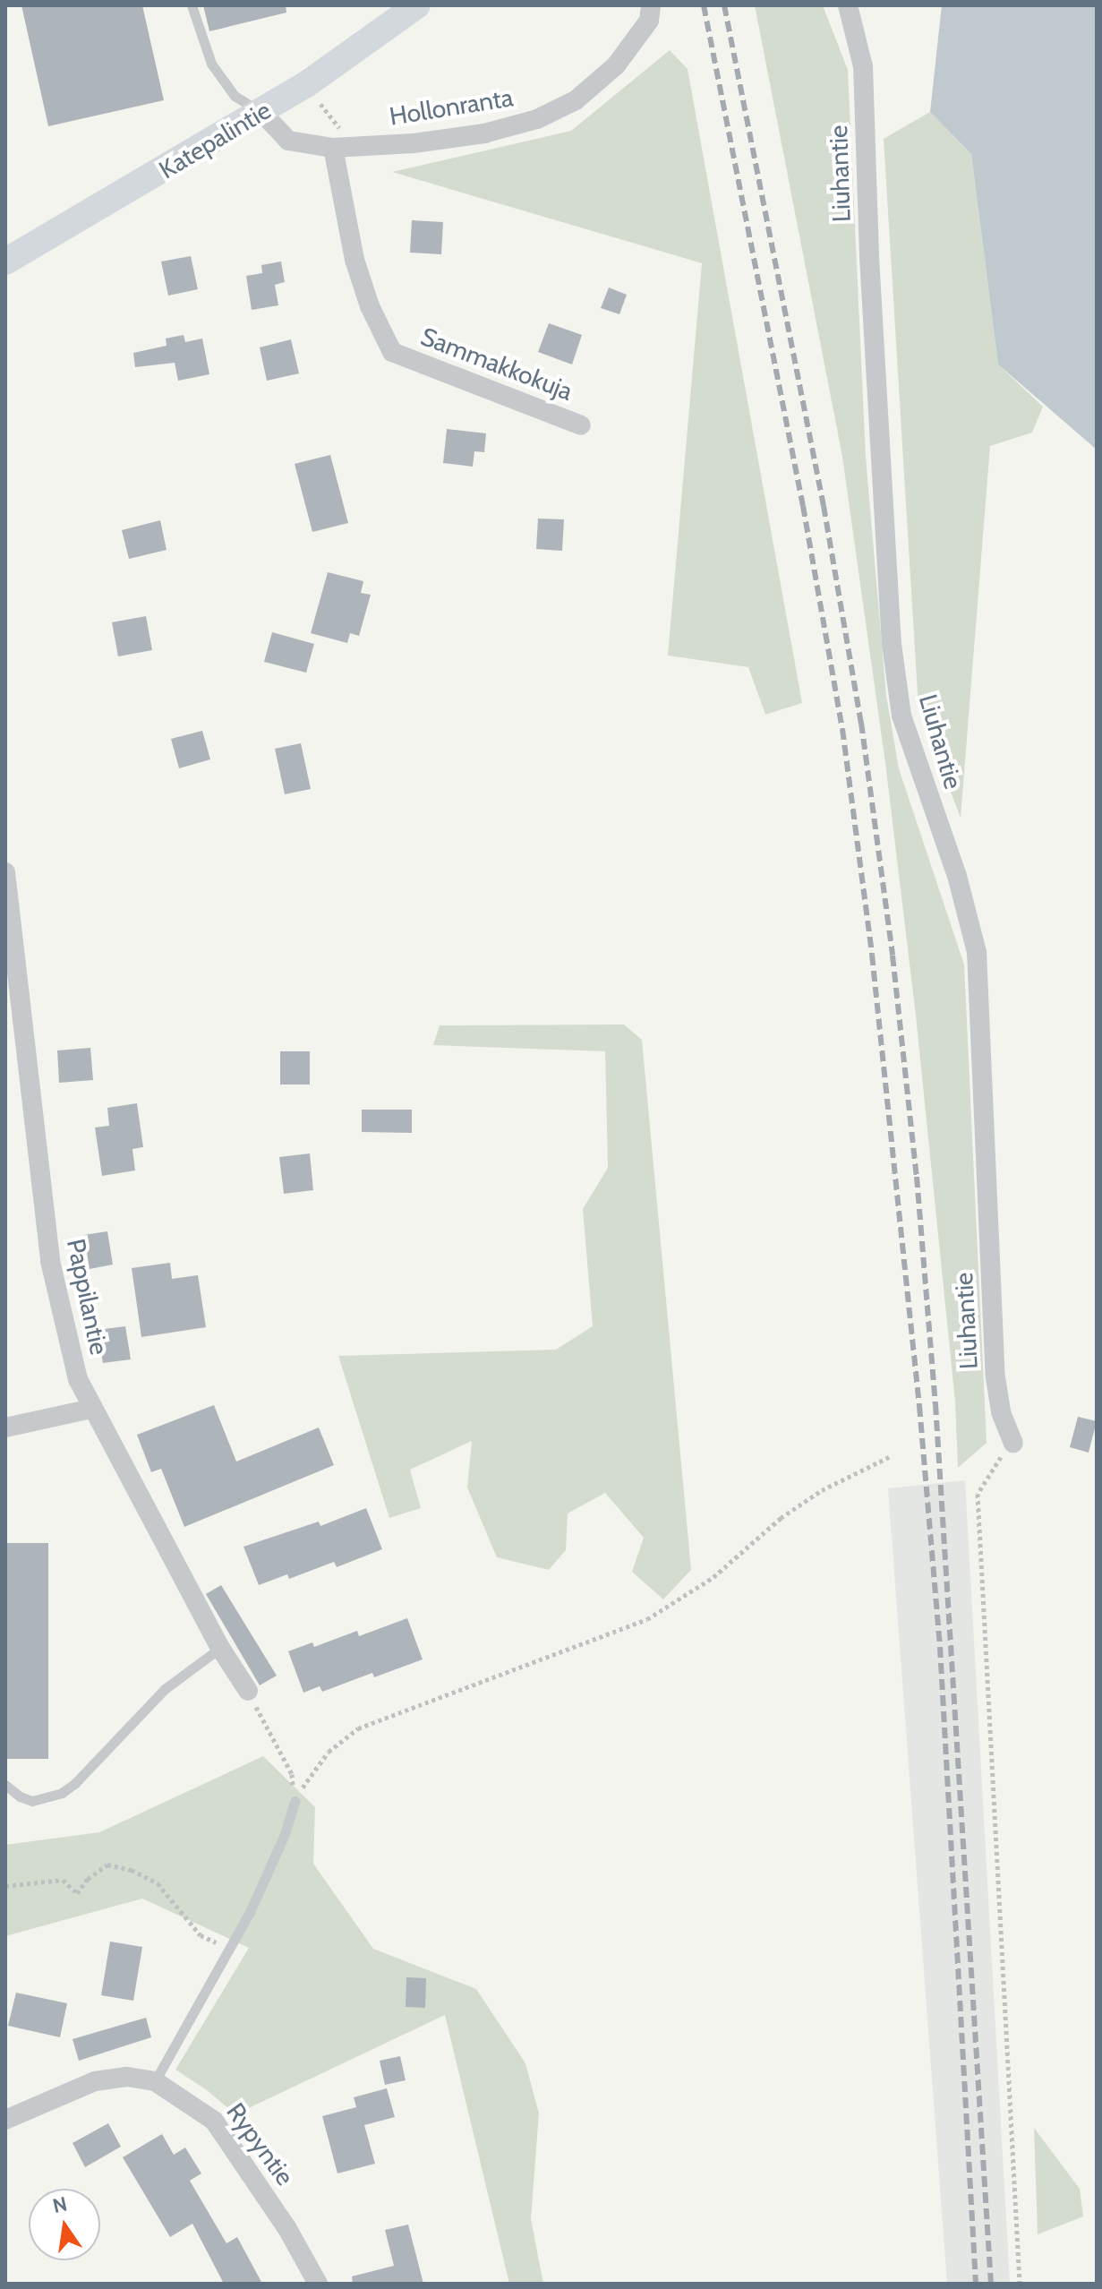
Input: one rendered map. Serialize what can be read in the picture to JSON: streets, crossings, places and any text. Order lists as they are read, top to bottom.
{
  "streets": {
    "street": [
      "Hollonranta",
      "Katepalintie",
      "Liuhantie",
      "Sammakkokuja",
      "Pappilantie",
      "Rypyntie"
    ]
  },
  "crossings": [
    ["Hollonranta", "Katepalintie"],
    ["Hollonranta", "Sammakkokuja"]
  ],
  "north": "top"
}
